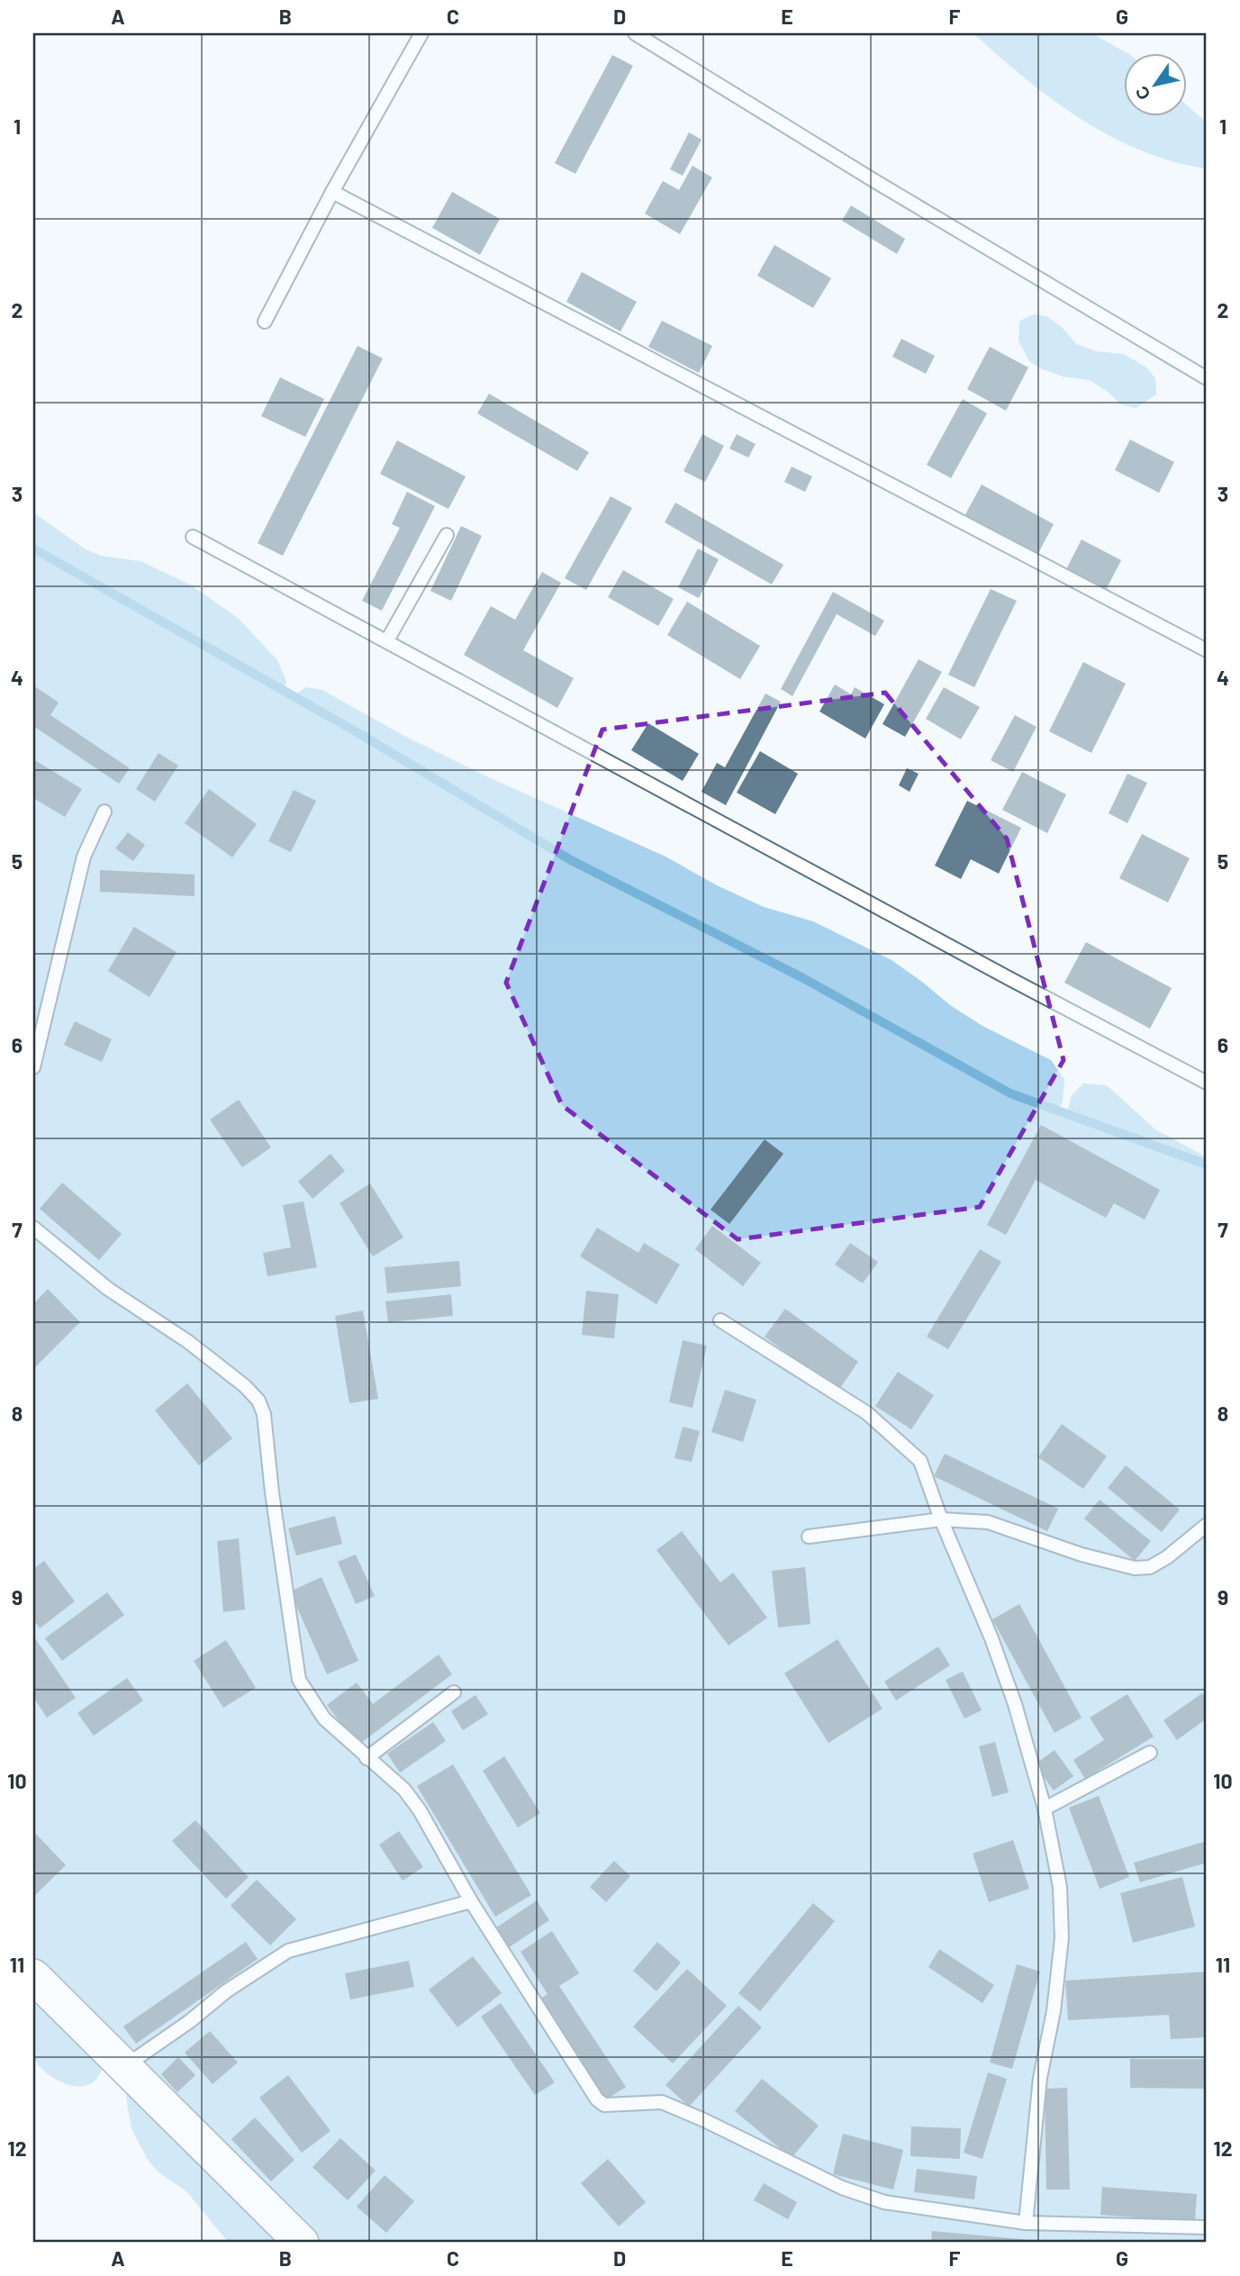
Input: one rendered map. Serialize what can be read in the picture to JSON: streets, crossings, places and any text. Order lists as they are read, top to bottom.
{
  "north": "bottom left",
  "grid": {
    "columns": [
      "A",
      "B",
      "C",
      "D",
      "E",
      "F",
      "G"
    ],
    "rows": [
      "1",
      "2",
      "3",
      "4",
      "5",
      "6",
      "7",
      "8",
      "9",
      "10",
      "11",
      "12"
    ]
  }
}
